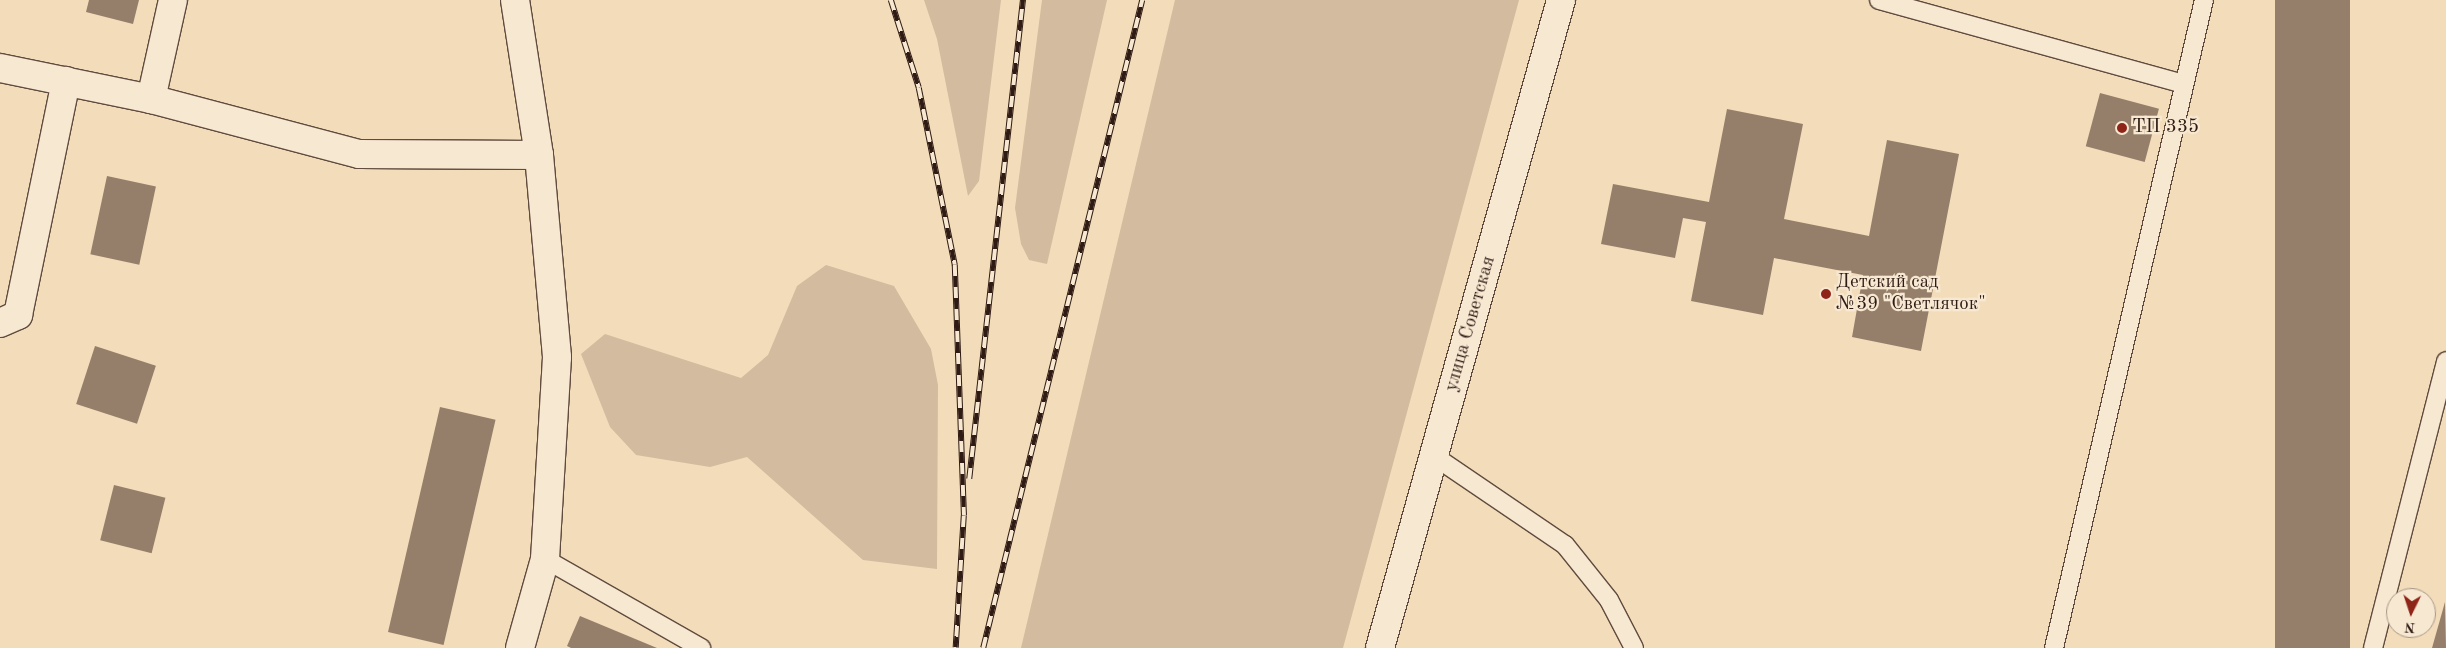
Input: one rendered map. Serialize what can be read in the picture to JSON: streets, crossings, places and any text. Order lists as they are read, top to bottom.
{
  "streets": {
    "street": ["улица Советская"]
  },
  "places": ["ТП 335", "Детский сад №39 \"Светлячок\""],
  "north": "bottom"
}
